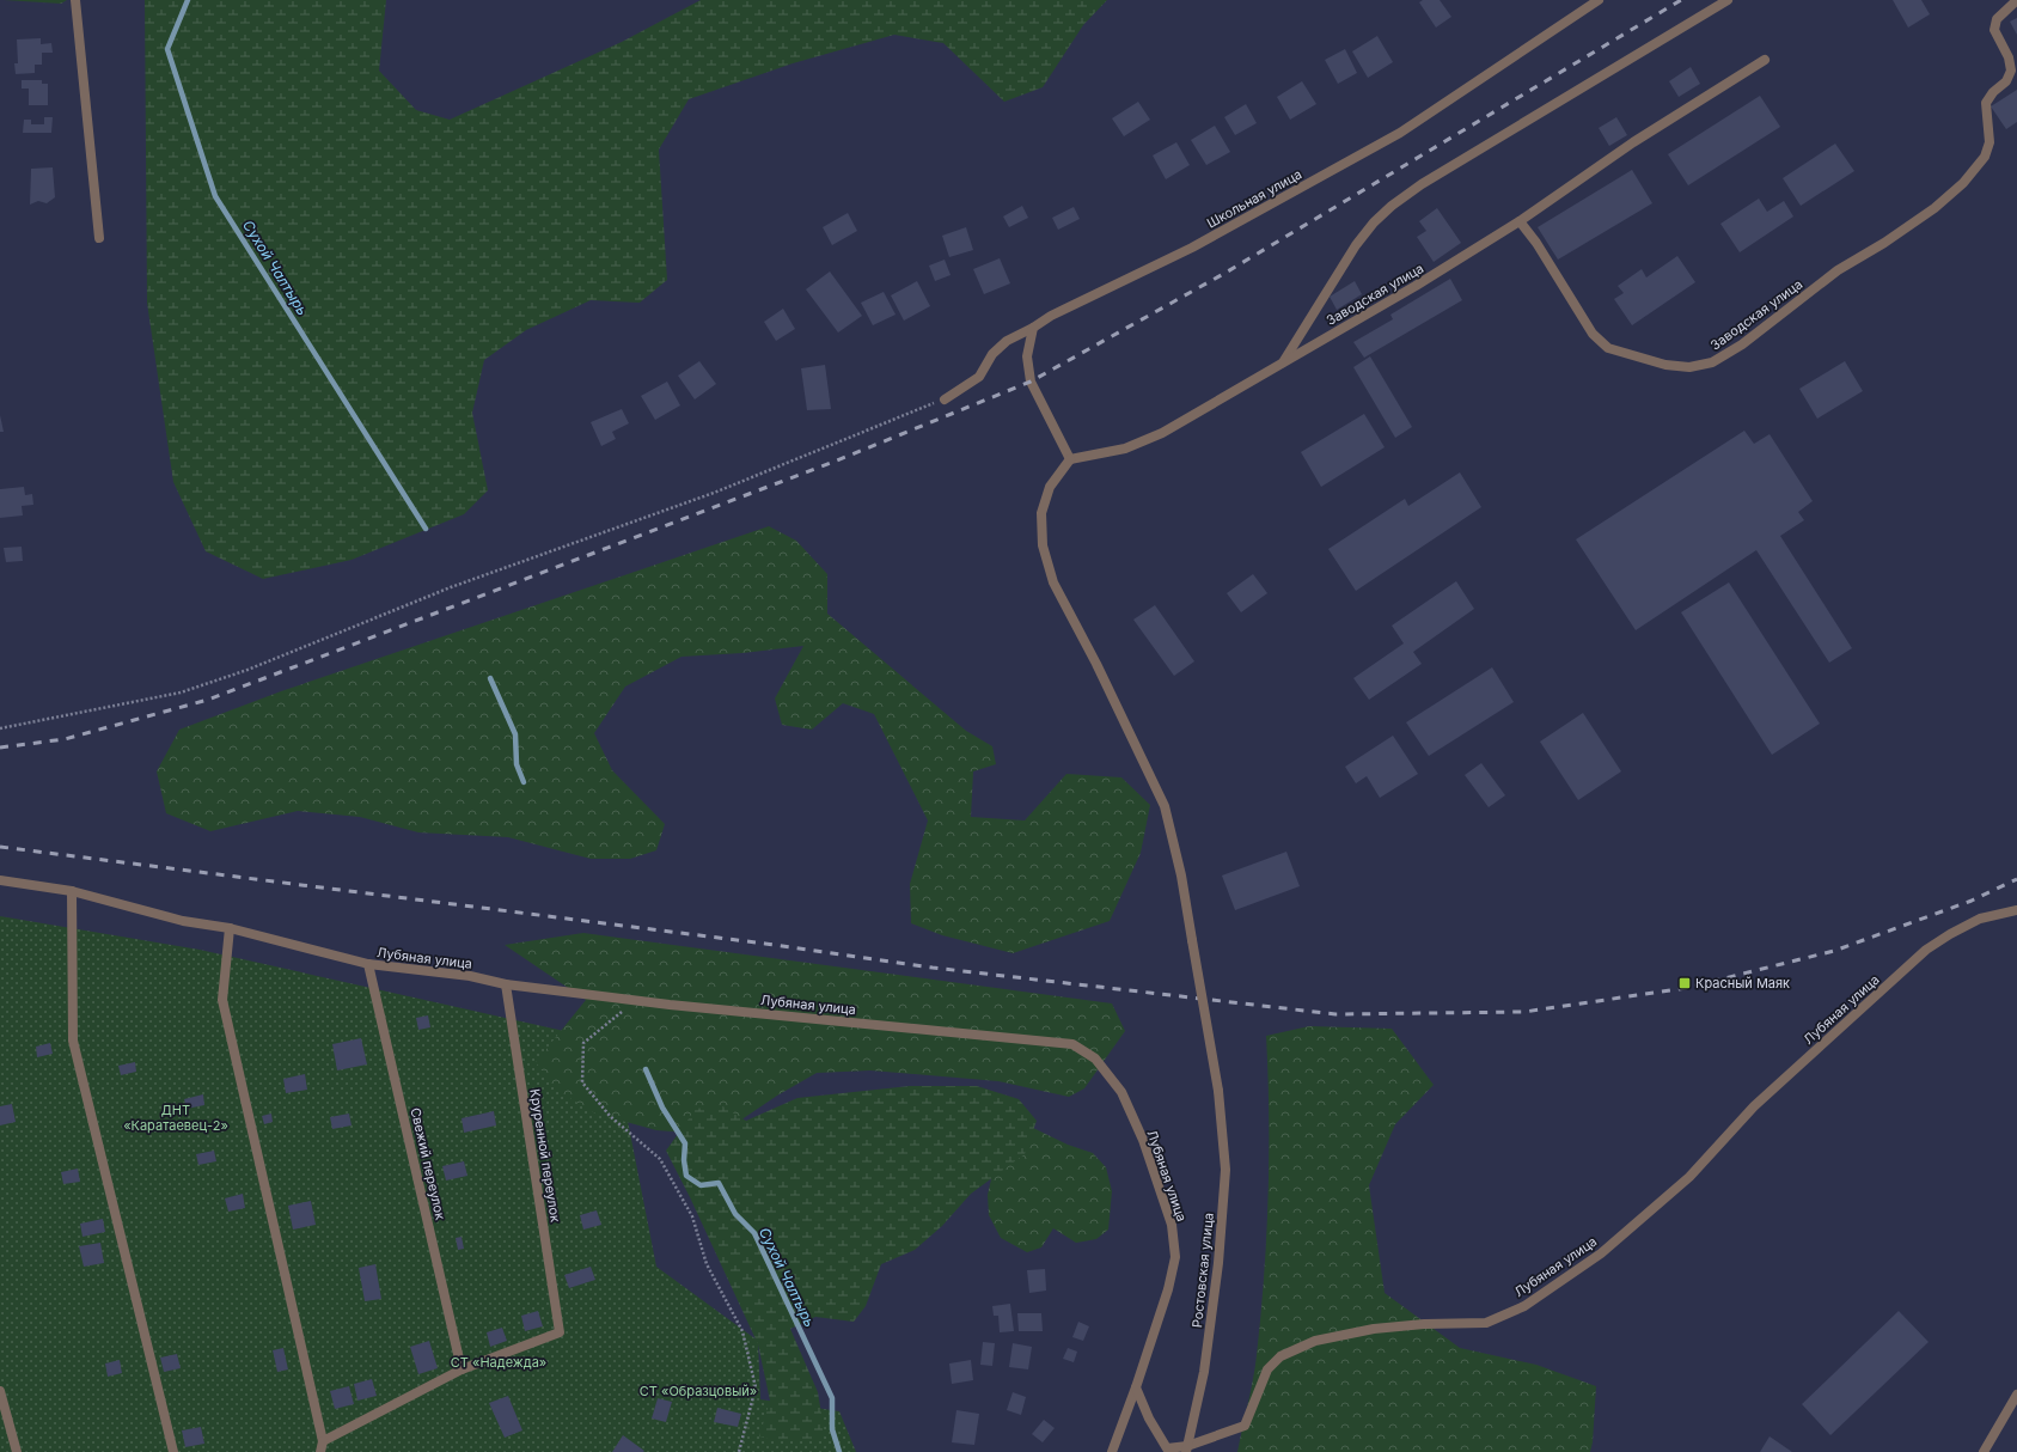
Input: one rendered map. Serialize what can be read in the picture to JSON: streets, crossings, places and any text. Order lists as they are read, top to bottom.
{
  "streets": {
    "street": [
      "Школьная улица",
      "Заводская улица",
      "Лубяная улица",
      "Круренной переулок",
      "Свежий переулок",
      "Ростовская улица"
    ]
  },
  "crossings": [
    ["Заводская улица", "Ростовская улица"],
    ["Лубяная улица", "Круренной переулок"],
    ["Лубяная улица", "Свежий переулок"],
    ["Лубяная улица", "Ростовская улица"],
    ["Круренной переулок", "Свежий переулок"]
  ],
  "water": ["Сухой Чалтырь"],
  "parks": ["ДНТ «Каратаевец-2»", "СТ «Надежда»", "СТ «Образцовый»"],
  "places": {
    "transit": ["Красный Маяк"]
  }
}
